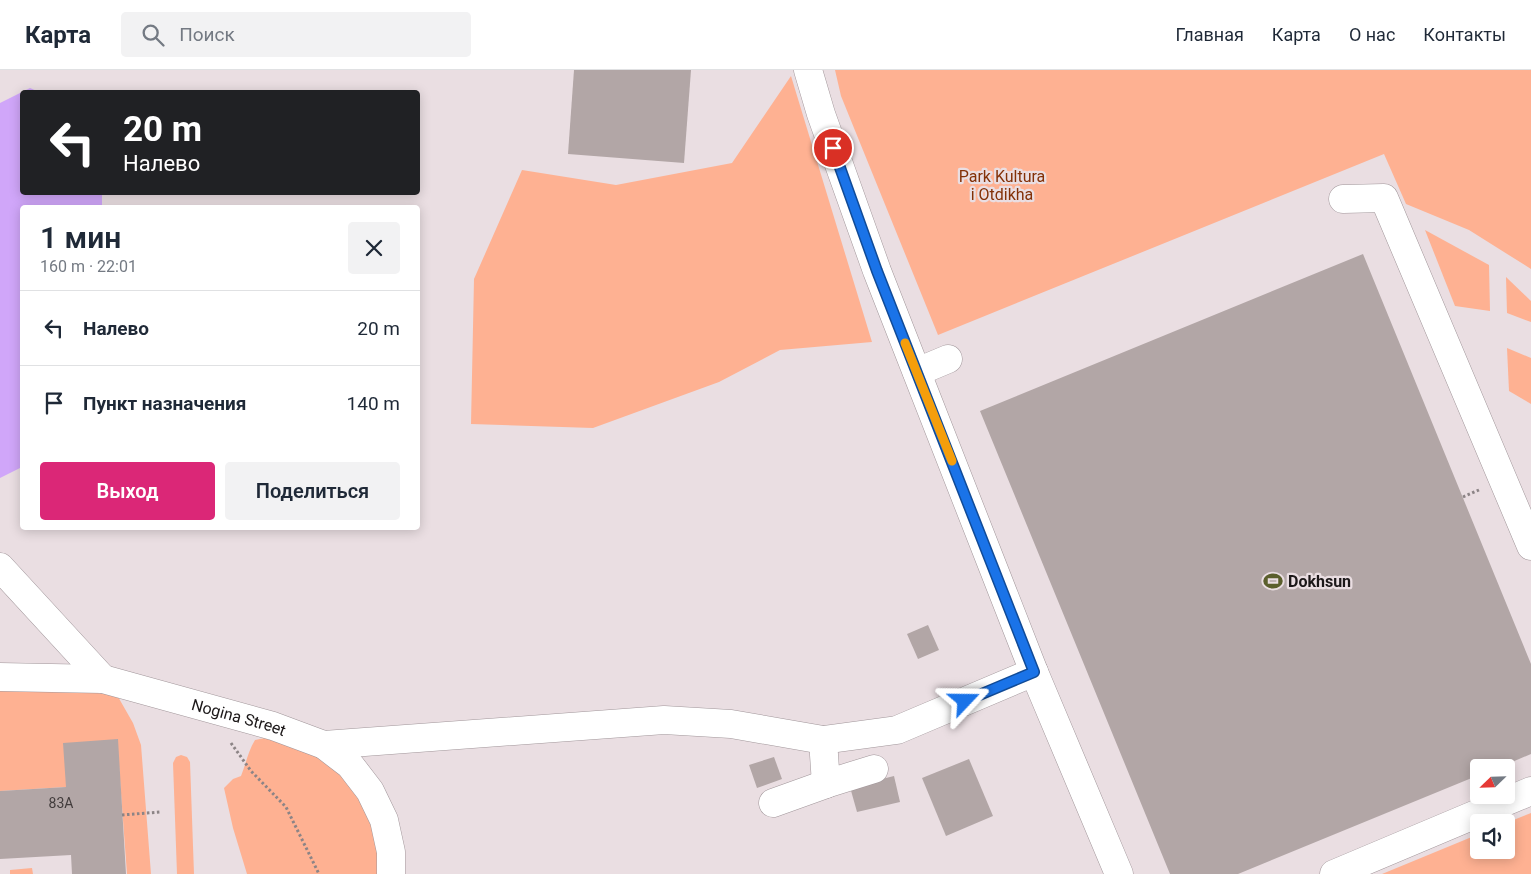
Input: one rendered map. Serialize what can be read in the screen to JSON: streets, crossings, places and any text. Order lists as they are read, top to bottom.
{
  "streets": {
    "street": ["Nogina Street"]
  },
  "parks": ["Park Kultura i Otdikha"],
  "places": {
    "sports": ["Dokhsun"]
  },
  "house_numbers": ["83А"],
  "north": "bottom left",
  "page": {
    "header": "Карта",
    "search": "Поиск",
    "nav": [
      "Главная",
      "Карта",
      "О нас",
      "Контакты"
    ],
    "turn": ["20 m", "Налево"],
    "heading": ["1 мин", "160 m · 22:01"],
    "list": [
      {
        "name": "Налево",
        "value": "20 m"
      },
      {
        "name": "Пункт назначения",
        "value": "140 m"
      }
    ],
    "buttons": ["Выход", "Поделиться"]
  }
}
